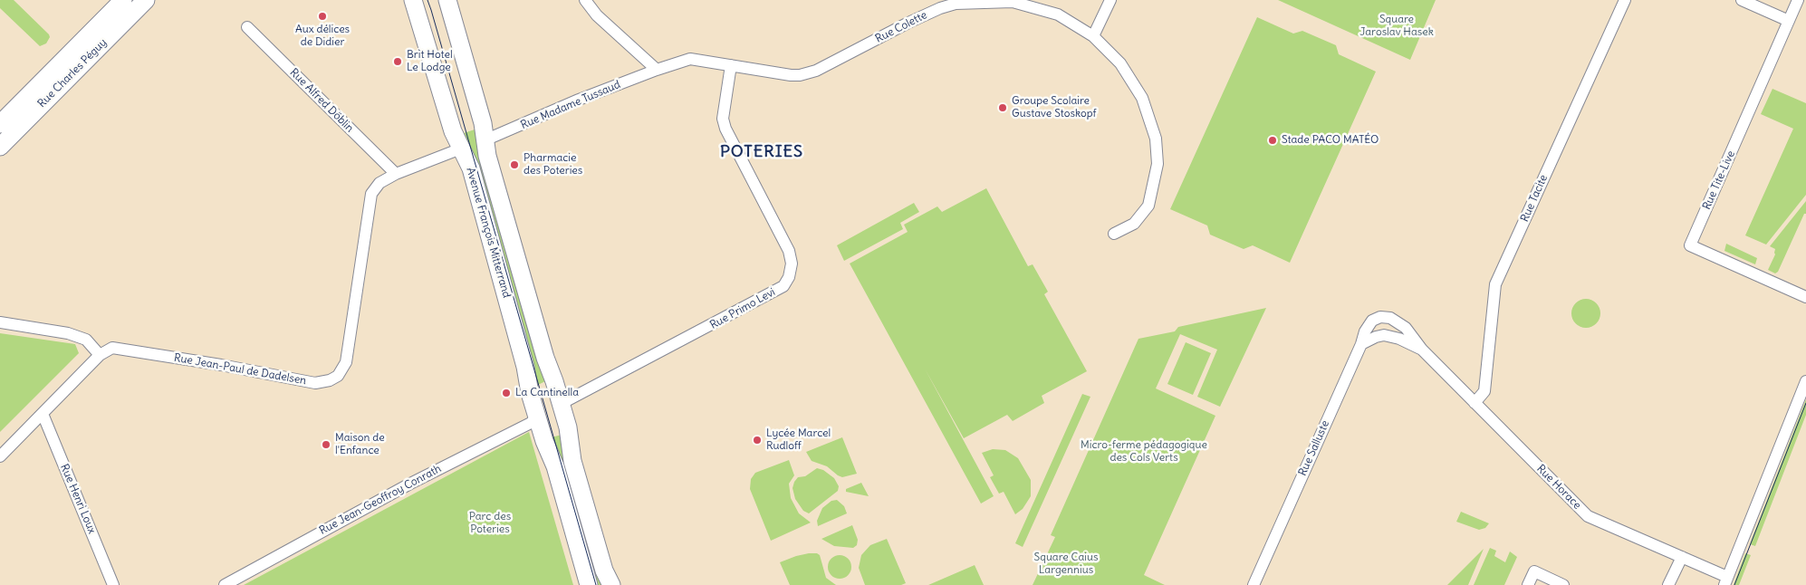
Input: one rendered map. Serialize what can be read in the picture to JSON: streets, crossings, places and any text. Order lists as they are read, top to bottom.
{
  "streets": {
    "street": [
      "Rue Colette",
      "Rue Charles Péguy",
      "Rue Alfred Döblin",
      "Rue Madame Tussaud",
      "Rue Tite-Live",
      "Rue Tacite",
      "Avenue François Mitterrand",
      "Rue Primo Levi",
      "Rue Jean-Paul de Dadelsen",
      "Rue Salluste",
      "Rue Horace",
      "Rue Henri Loux",
      "Rue Jean-Geoffroy Conrath"
    ]
  },
  "crossings": [
    ["Rue Colette", "Rue Madame Tussaud"],
    ["Rue Colette", "Rue Primo Levi"],
    ["Rue Alfred Döblin", "Rue Jean-Paul de Dadelsen"],
    ["Rue Madame Tussaud", "Avenue François Mitterrand"],
    ["Rue Tacite", "Rue Horace"],
    ["Avenue François Mitterrand", "Rue Primo Levi"],
    ["Avenue François Mitterrand", "Rue Jean-Paul de Dadelsen"],
    ["Avenue François Mitterrand", "Rue Jean-Geoffroy Conrath"],
    ["Rue Salluste", "Rue Horace"]
  ],
  "districts": ["POTERIES"],
  "parks": [
    "Square Jaroslav Hasek",
    "Micro-ferme pédagogique des Cols Verts",
    "Parc des Poteries",
    "Square Caius Largennius"
  ],
  "places": [
    "Aux délices de Didier",
    "Brit Hotel Le Lodge",
    "Groupe Scolaire Gustave Stoskopf",
    "Stade PACO MATÉO",
    "Pharmacie des Poteries",
    "La Cantinella",
    "Lycée Marcel Rudloff",
    "Maison de l'Enfance"
  ]
}
